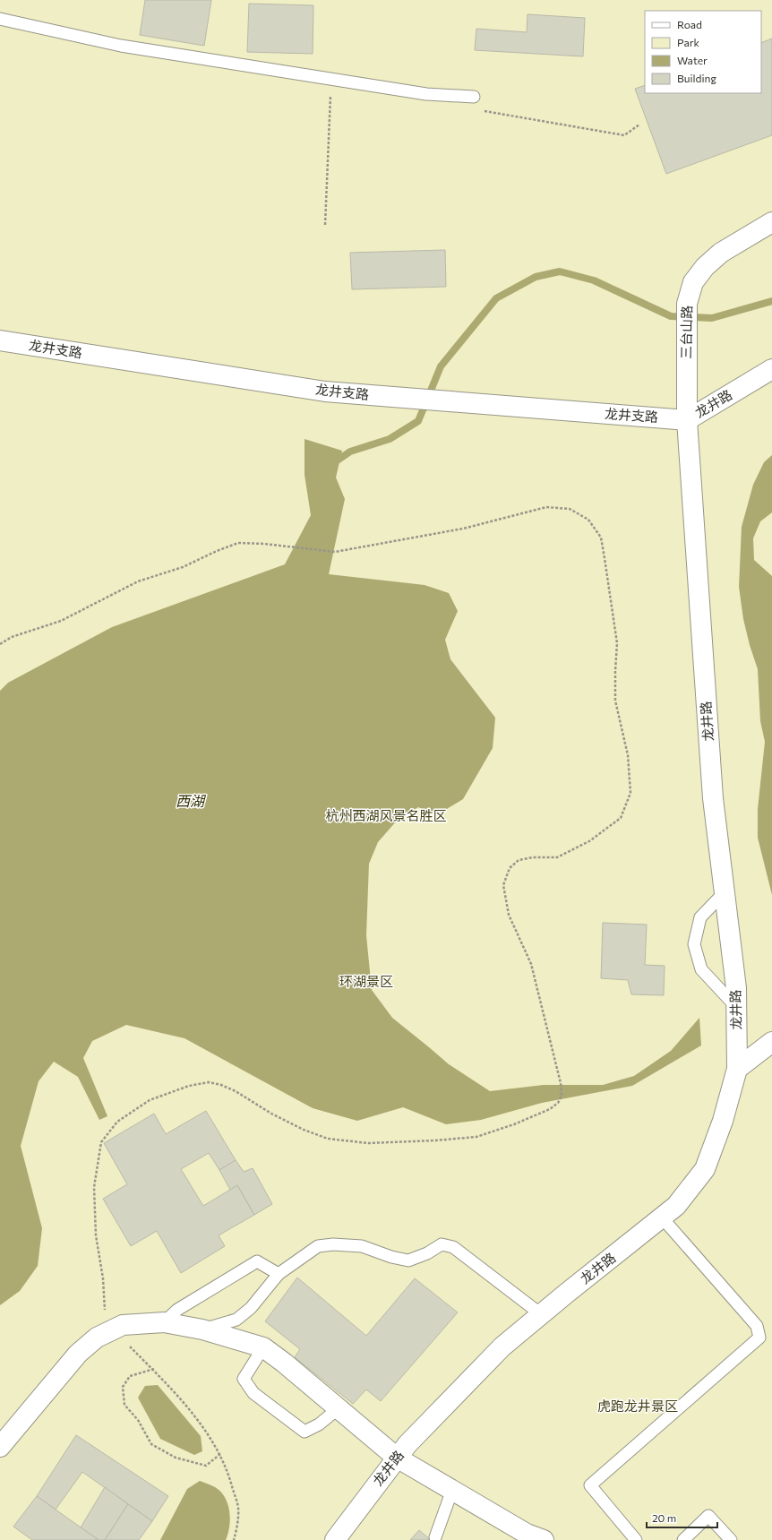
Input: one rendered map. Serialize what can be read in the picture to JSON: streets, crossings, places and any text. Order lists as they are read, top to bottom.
{
  "streets": {
    "street": ["三台山路", "龙井支路", "龙井路"]
  },
  "crossings": [
    ["三台山路", "龙井支路"],
    ["三台山路", "龙井路"],
    ["龙井支路", "龙井路"]
  ],
  "water": ["西湖"],
  "parks": ["杭州西湖风景名胜区", "环湖景区", "虎跑龙井景区"],
  "legend": [
    "Road",
    "Park",
    "Water",
    "Building"
  ],
  "scale_bar": "20 m"
}
